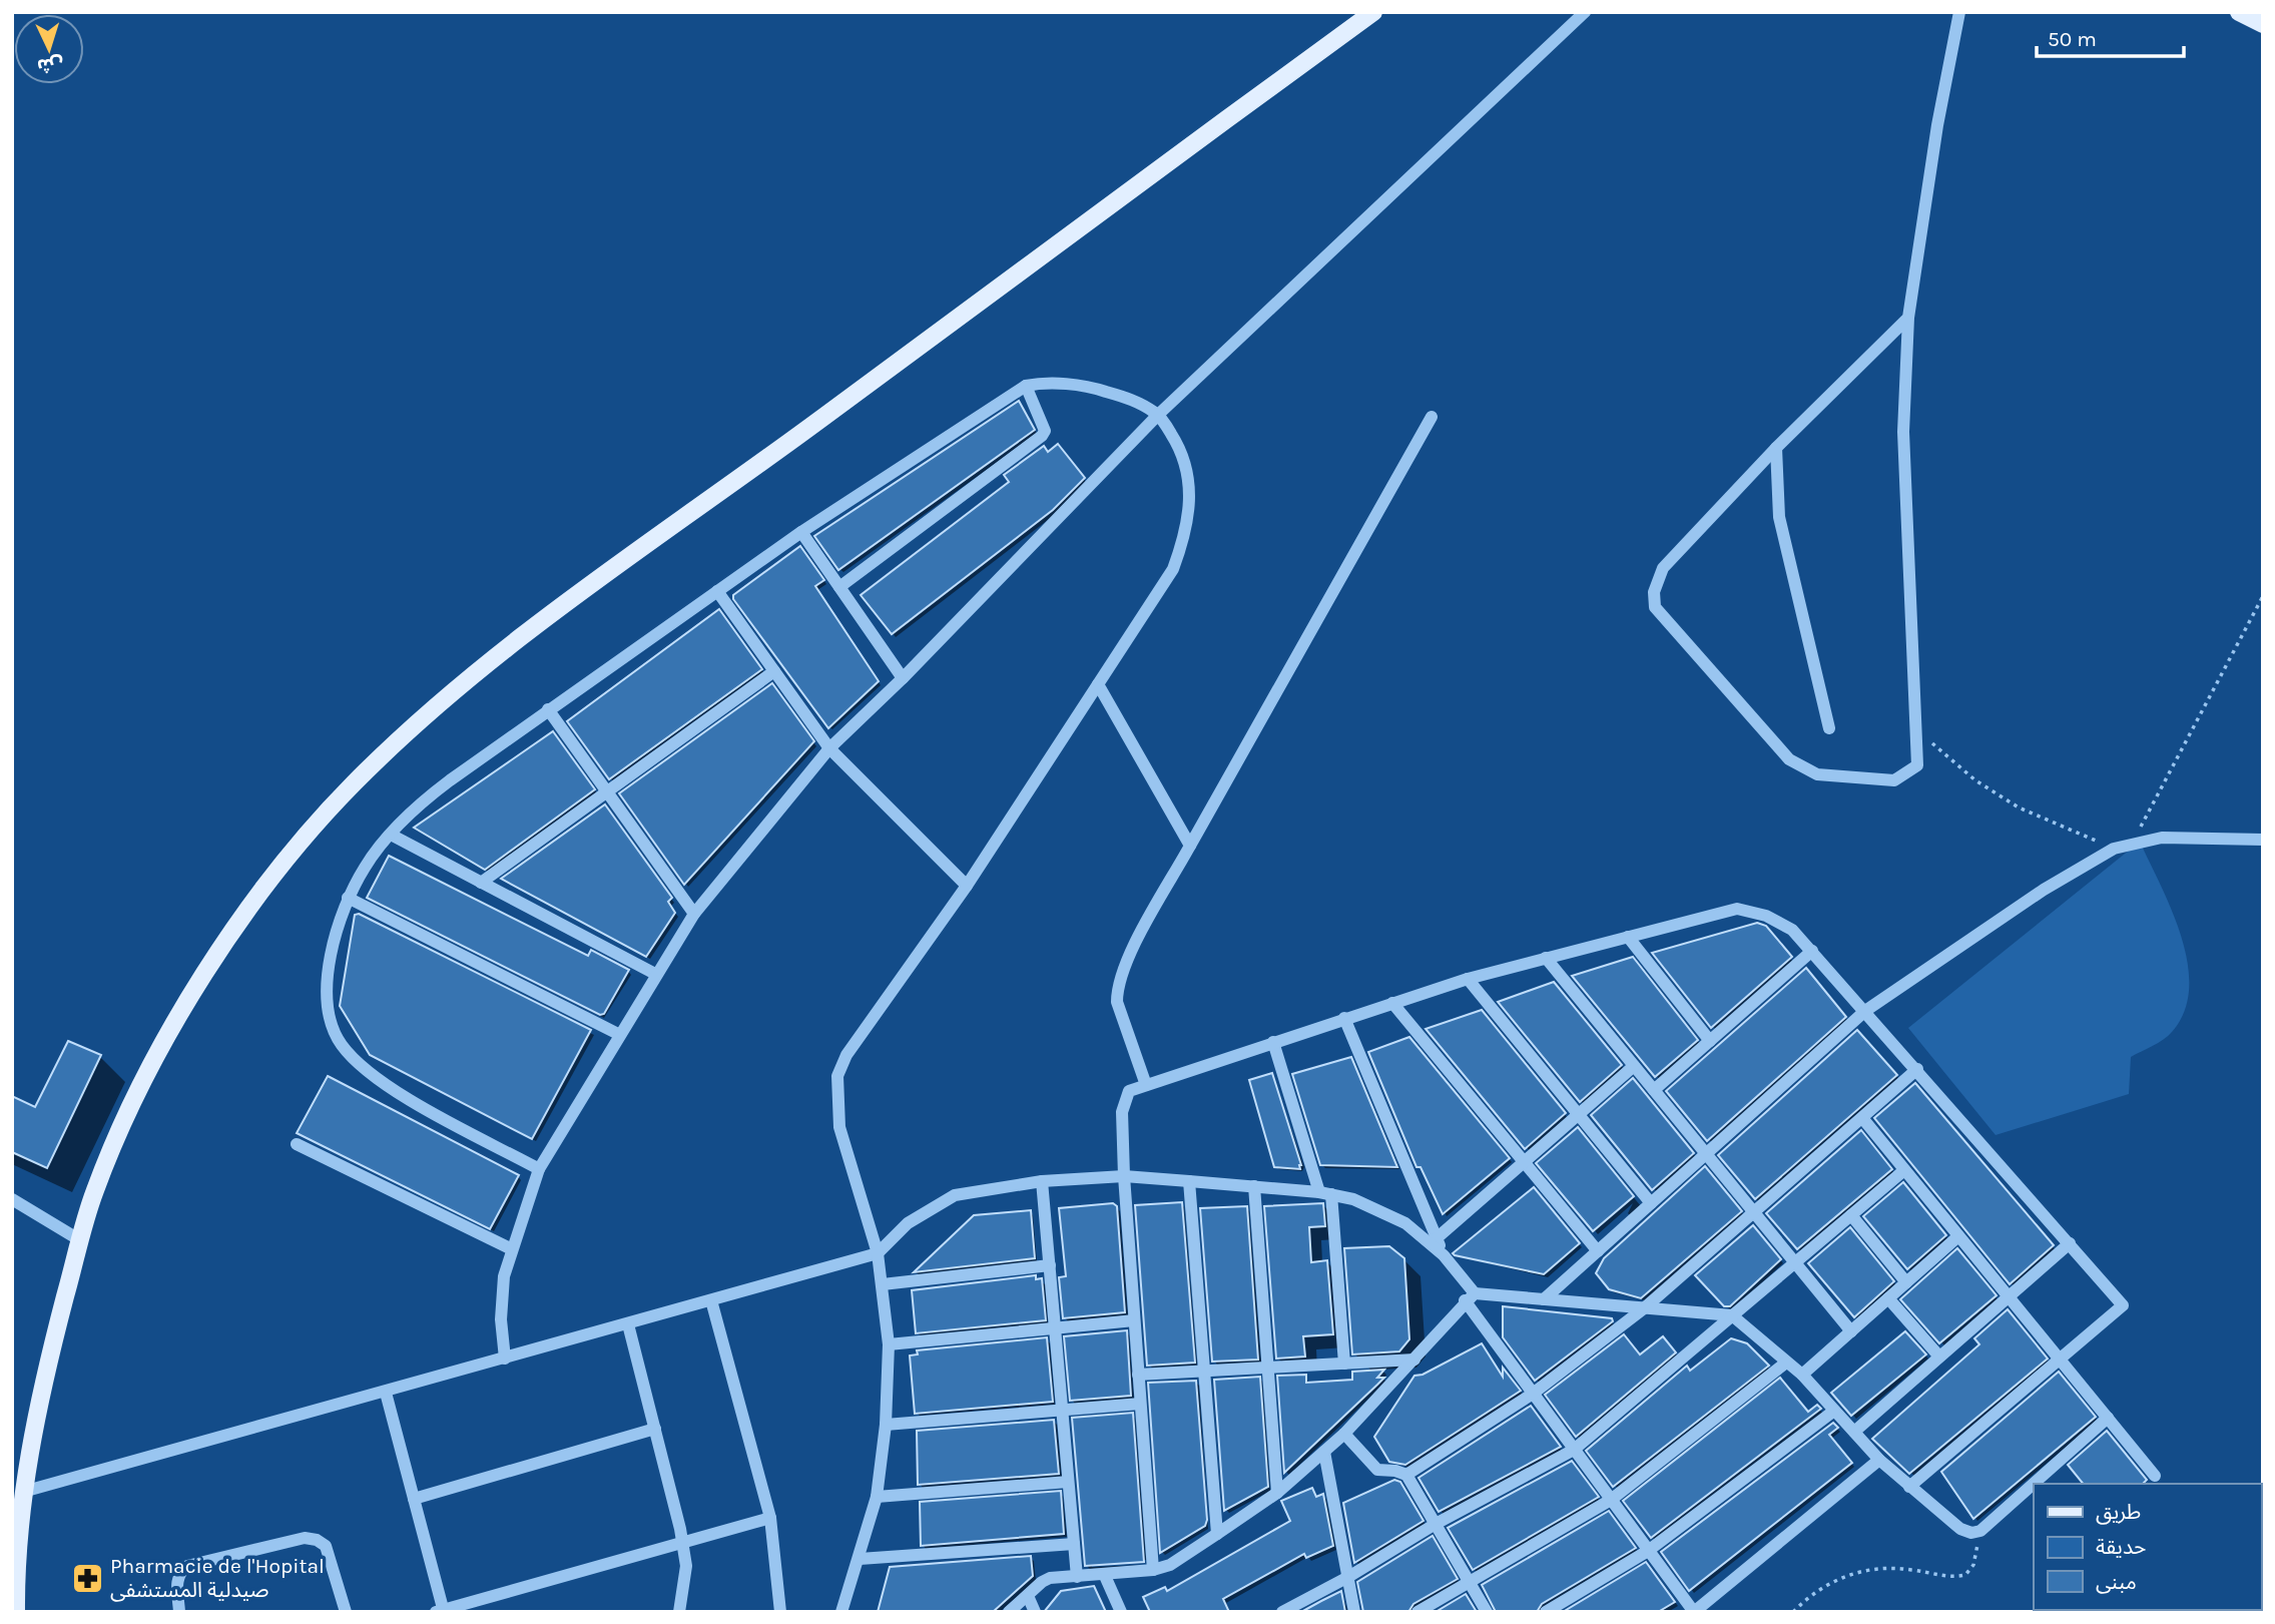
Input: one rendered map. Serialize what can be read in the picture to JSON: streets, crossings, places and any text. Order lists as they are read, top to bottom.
{
  "places": {
    "pharmacy": ["Pharmacie de l'Hopital صيدلية المستشفى"]
  },
  "legend": ["طريق", "حديقة", "مبنى"],
  "scale_bar": "50 m",
  "north": "bottom"
}
